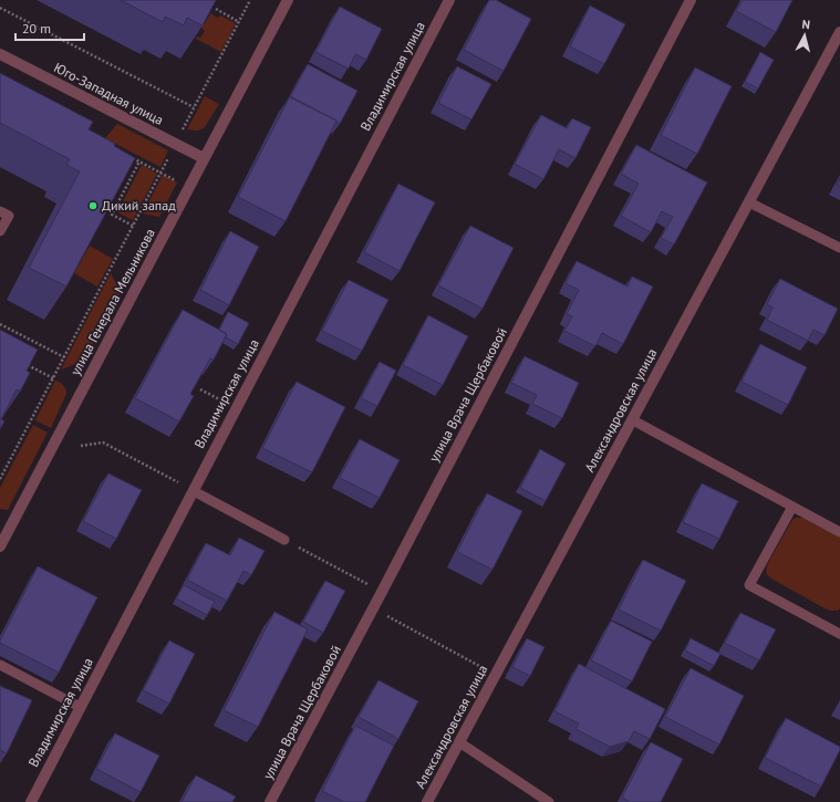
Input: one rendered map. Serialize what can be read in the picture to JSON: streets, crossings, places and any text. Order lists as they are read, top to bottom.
{
  "streets": {
    "street": [
      "Владимирская улица",
      "Юго-Западная улица",
      "улица Генерала Мельникова",
      "улица Врача Щербаковой",
      "Александровская улица"
    ]
  },
  "crossings": [
    ["Юго-Западная улица", "улица Генерала Мельникова"]
  ],
  "places": ["Дикий запад"],
  "scale_bar": "20 m",
  "north": "top"
}
